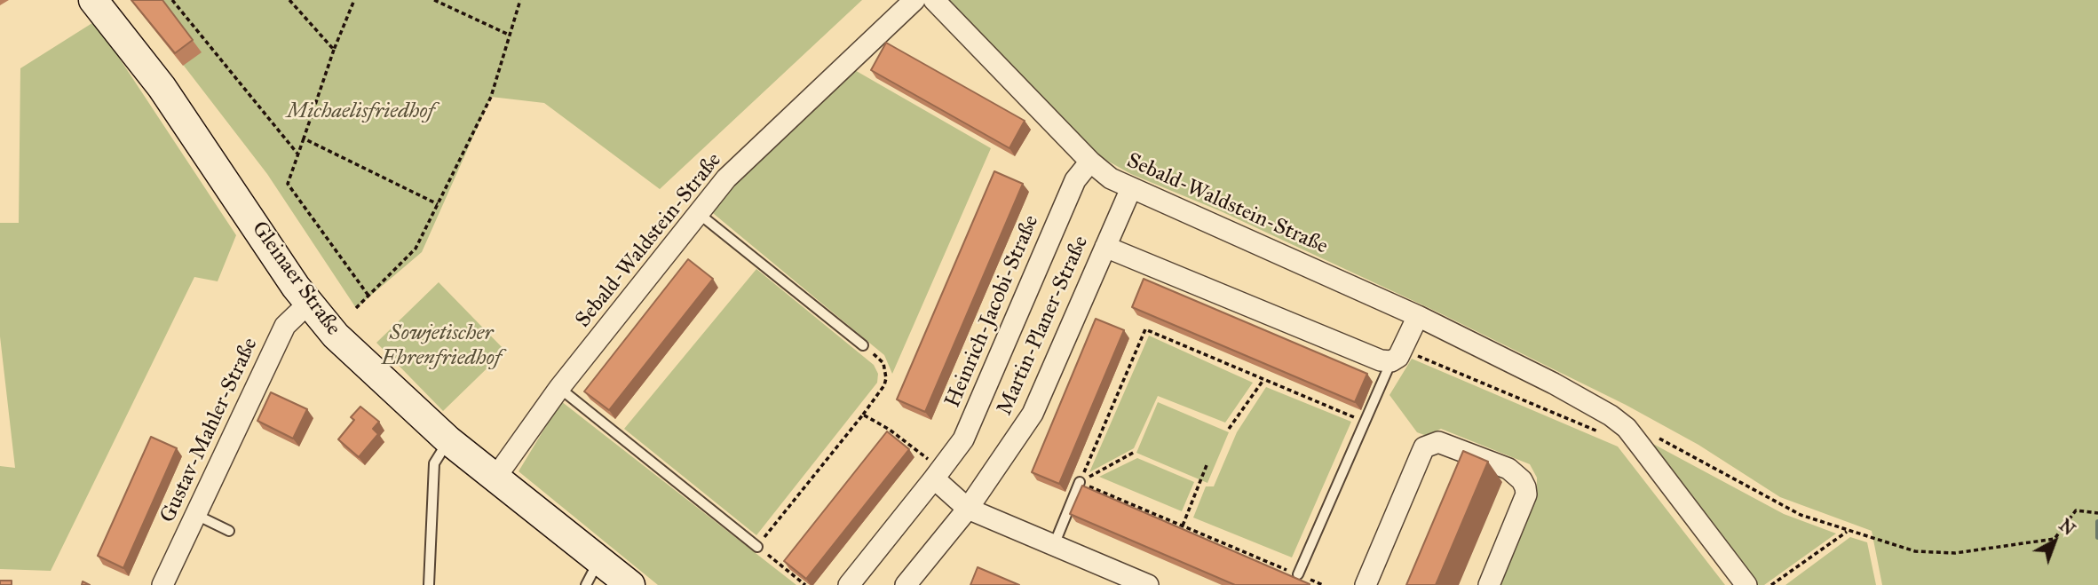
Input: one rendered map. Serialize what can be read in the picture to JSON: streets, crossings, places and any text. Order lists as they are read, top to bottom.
{
  "streets": {
    "street": [
      "Sebald-Waldstein-Straße",
      "Gleinaer Straße",
      "Heinrich-Jacobi-Straße",
      "Martin-Planer-Straße",
      "Gustav-Mahler-Straße"
    ]
  },
  "crossings": [
    ["Sebald-Waldstein-Straße", "Gleinaer Straße"],
    ["Sebald-Waldstein-Straße", "Heinrich-Jacobi-Straße"],
    ["Sebald-Waldstein-Straße", "Martin-Planer-Straße"],
    ["Gleinaer Straße", "Gustav-Mahler-Straße"]
  ],
  "parks": ["Michaelisfriedhof", "Sowjetischer Ehrenfriedhof"],
  "north": "top right"
}
